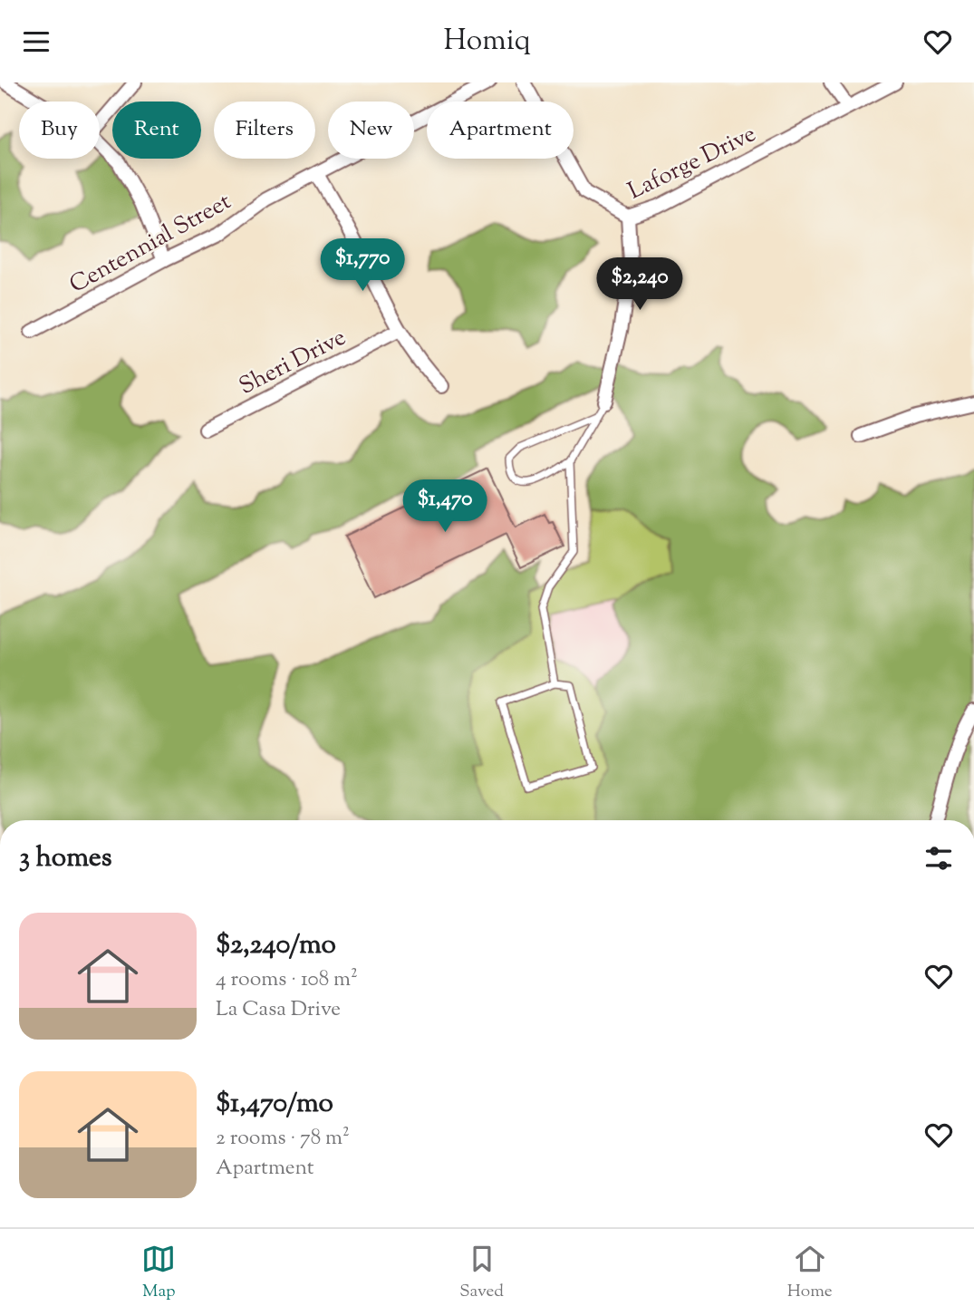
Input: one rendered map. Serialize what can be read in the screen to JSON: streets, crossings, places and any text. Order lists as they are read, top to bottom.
{
  "streets": {
    "street": ["Laforge Drive", "Centennial Street", "Sheri Drive"]
  },
  "page": {
    "header": "Homiq",
    "chip": [
      "Buy",
      "Rent",
      "Filters",
      "New",
      "Apartment"
    ],
    "price": ["$1,770", "$2,240", "$1,470"],
    "heading": "3 homes",
    "list": [
      {
        "name": "$2,240/mo",
        "note": "4 rooms · 108 m² · La Casa Drive"
      },
      {
        "name": "$1,470/mo",
        "note": "2 rooms · 78 m² · Apartment"
      }
    ],
    "tabs": ["Map", "Saved", "Home"]
  }
}
